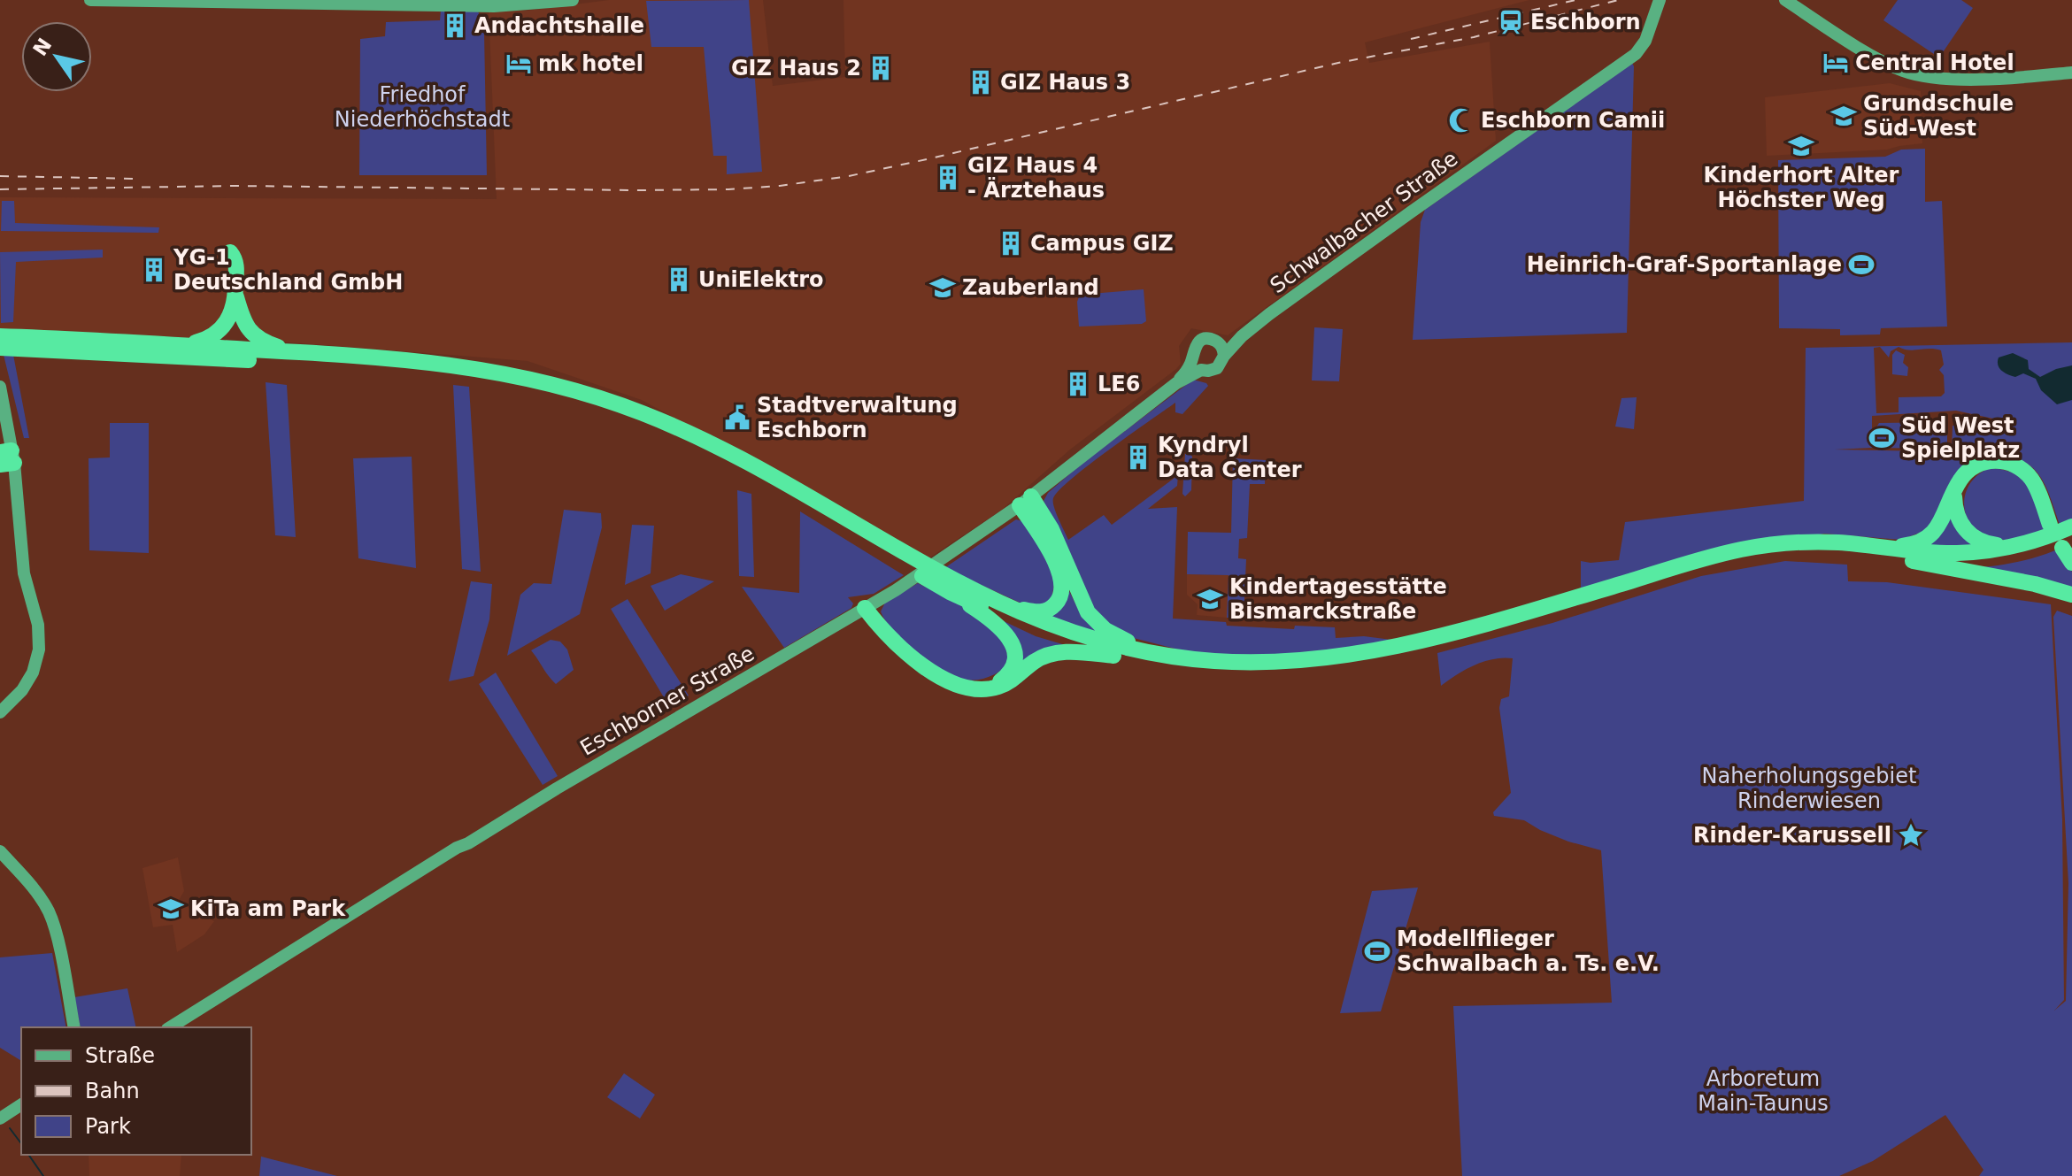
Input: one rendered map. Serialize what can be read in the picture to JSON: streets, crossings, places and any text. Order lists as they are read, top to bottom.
{
  "streets": {
    "street": ["Schwalbacher Straße", "Eschborner Straße"]
  },
  "crossings": [
    ["Schwalbacher Straße", "Eschborner Straße"]
  ],
  "parks": ["Friedhof Niederhöchstadt", "Naherholungsgebiet Rinderwiesen", "Arboretum Main-Taunus"],
  "places": {
    "station": ["Eschborn"],
    "building": [
      "Andachtshalle",
      "GIZ Haus 2",
      "GIZ Haus 3",
      "GIZ Haus 4 - Ärztehaus",
      "Campus GIZ",
      "YG-1 Deutschland GmbH",
      "UniElektro",
      "LE6",
      "Kyndryl Data Center"
    ],
    "hotel": ["Central Hotel", "mk hotel"],
    "school or university": [
      "Grundschule Süd-West",
      "Kinderhort Alter Höchster Weg",
      "Zauberland",
      "Kindertagesstätte Bismarckstraße",
      "KiTa am Park"
    ],
    "mosque": ["Eschborn Camii"],
    "sports": ["Heinrich-Graf-Sportanlage", "Süd West Spielplatz", "Modellflieger Schwalbach a. Ts. e.V."],
    "public building": ["Stadtverwaltung Eschborn"],
    "place": ["Rinder-Karussell"]
  },
  "legend": ["Straße", "Bahn", "Park"],
  "north": "top left"
}
